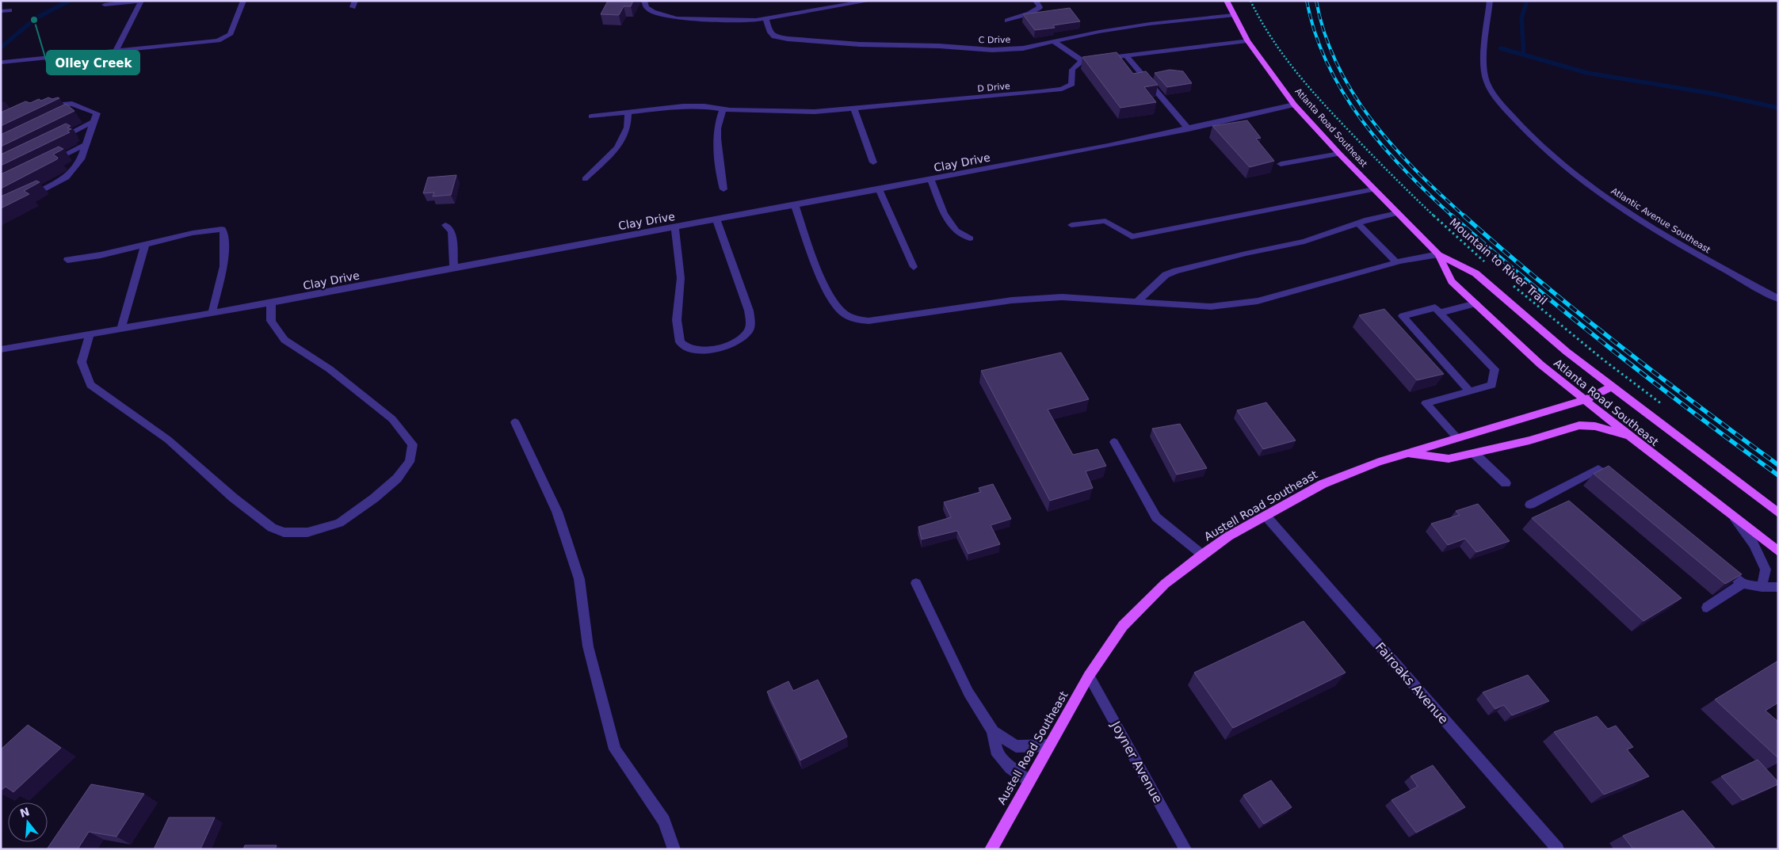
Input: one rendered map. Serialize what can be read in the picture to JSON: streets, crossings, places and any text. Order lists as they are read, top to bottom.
{
  "streets": {
    "main road": ["Atlanta Road Southeast", "Austell Road Southeast"],
    "street": [
      "C Drive",
      "D Drive",
      "Clay Drive",
      "Atlantic Avenue Southeast",
      "Fairoaks Avenue",
      "Joyner Avenue"
    ],
    "path": ["Mountain to River Trail"]
  },
  "crossings": [
    ["C Drive", "Atlanta Road Southeast"],
    ["Atlanta Road Southeast", "Clay Drive"],
    ["Atlanta Road Southeast", "Austell Road Southeast"],
    ["Austell Road Southeast", "Fairoaks Avenue"],
    ["Austell Road Southeast", "Joyner Avenue"]
  ],
  "places": ["Olley Creek"],
  "north": "top"
}
